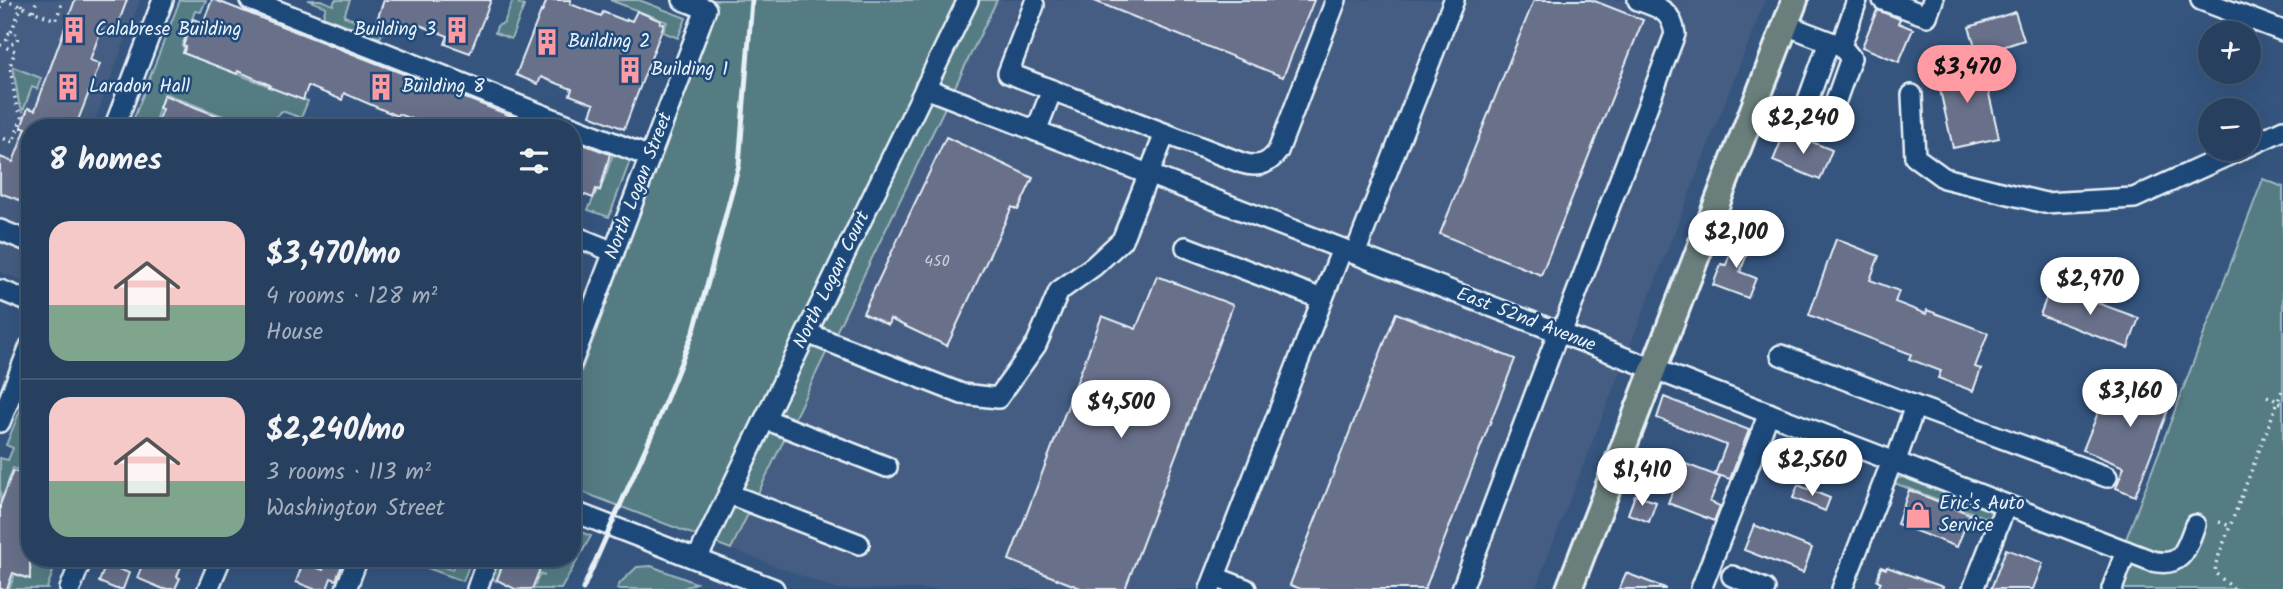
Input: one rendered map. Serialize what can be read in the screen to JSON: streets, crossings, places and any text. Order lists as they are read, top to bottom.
{
  "streets": {
    "street": ["North Logan Street", "North Logan Court", "East 52nd Avenue"]
  },
  "crossings": [
    ["North Logan Court", "East 52nd Avenue"]
  ],
  "places": {
    "building": [
      "Calabrese Building",
      "Building 3",
      "Building 2",
      "Building 1",
      "Laradon Hall",
      "Building 8"
    ],
    "shop": ["Eric's Auto Service"]
  },
  "house_numbers": ["450"],
  "page": {
    "map_buttons": ["+", "−"],
    "price": [
      "$3,470",
      "$2,240",
      "$2,100",
      "$2,970",
      "$3,160",
      "$4,500",
      "$2,560",
      "$1,410"
    ],
    "heading": "8 homes",
    "list": [
      {
        "name": "$3,470/mo",
        "note": "4 rooms · 128 m² · House"
      },
      {
        "name": "$2,240/mo",
        "note": "3 rooms · 113 m² · Washington Street"
      }
    ]
  }
}
